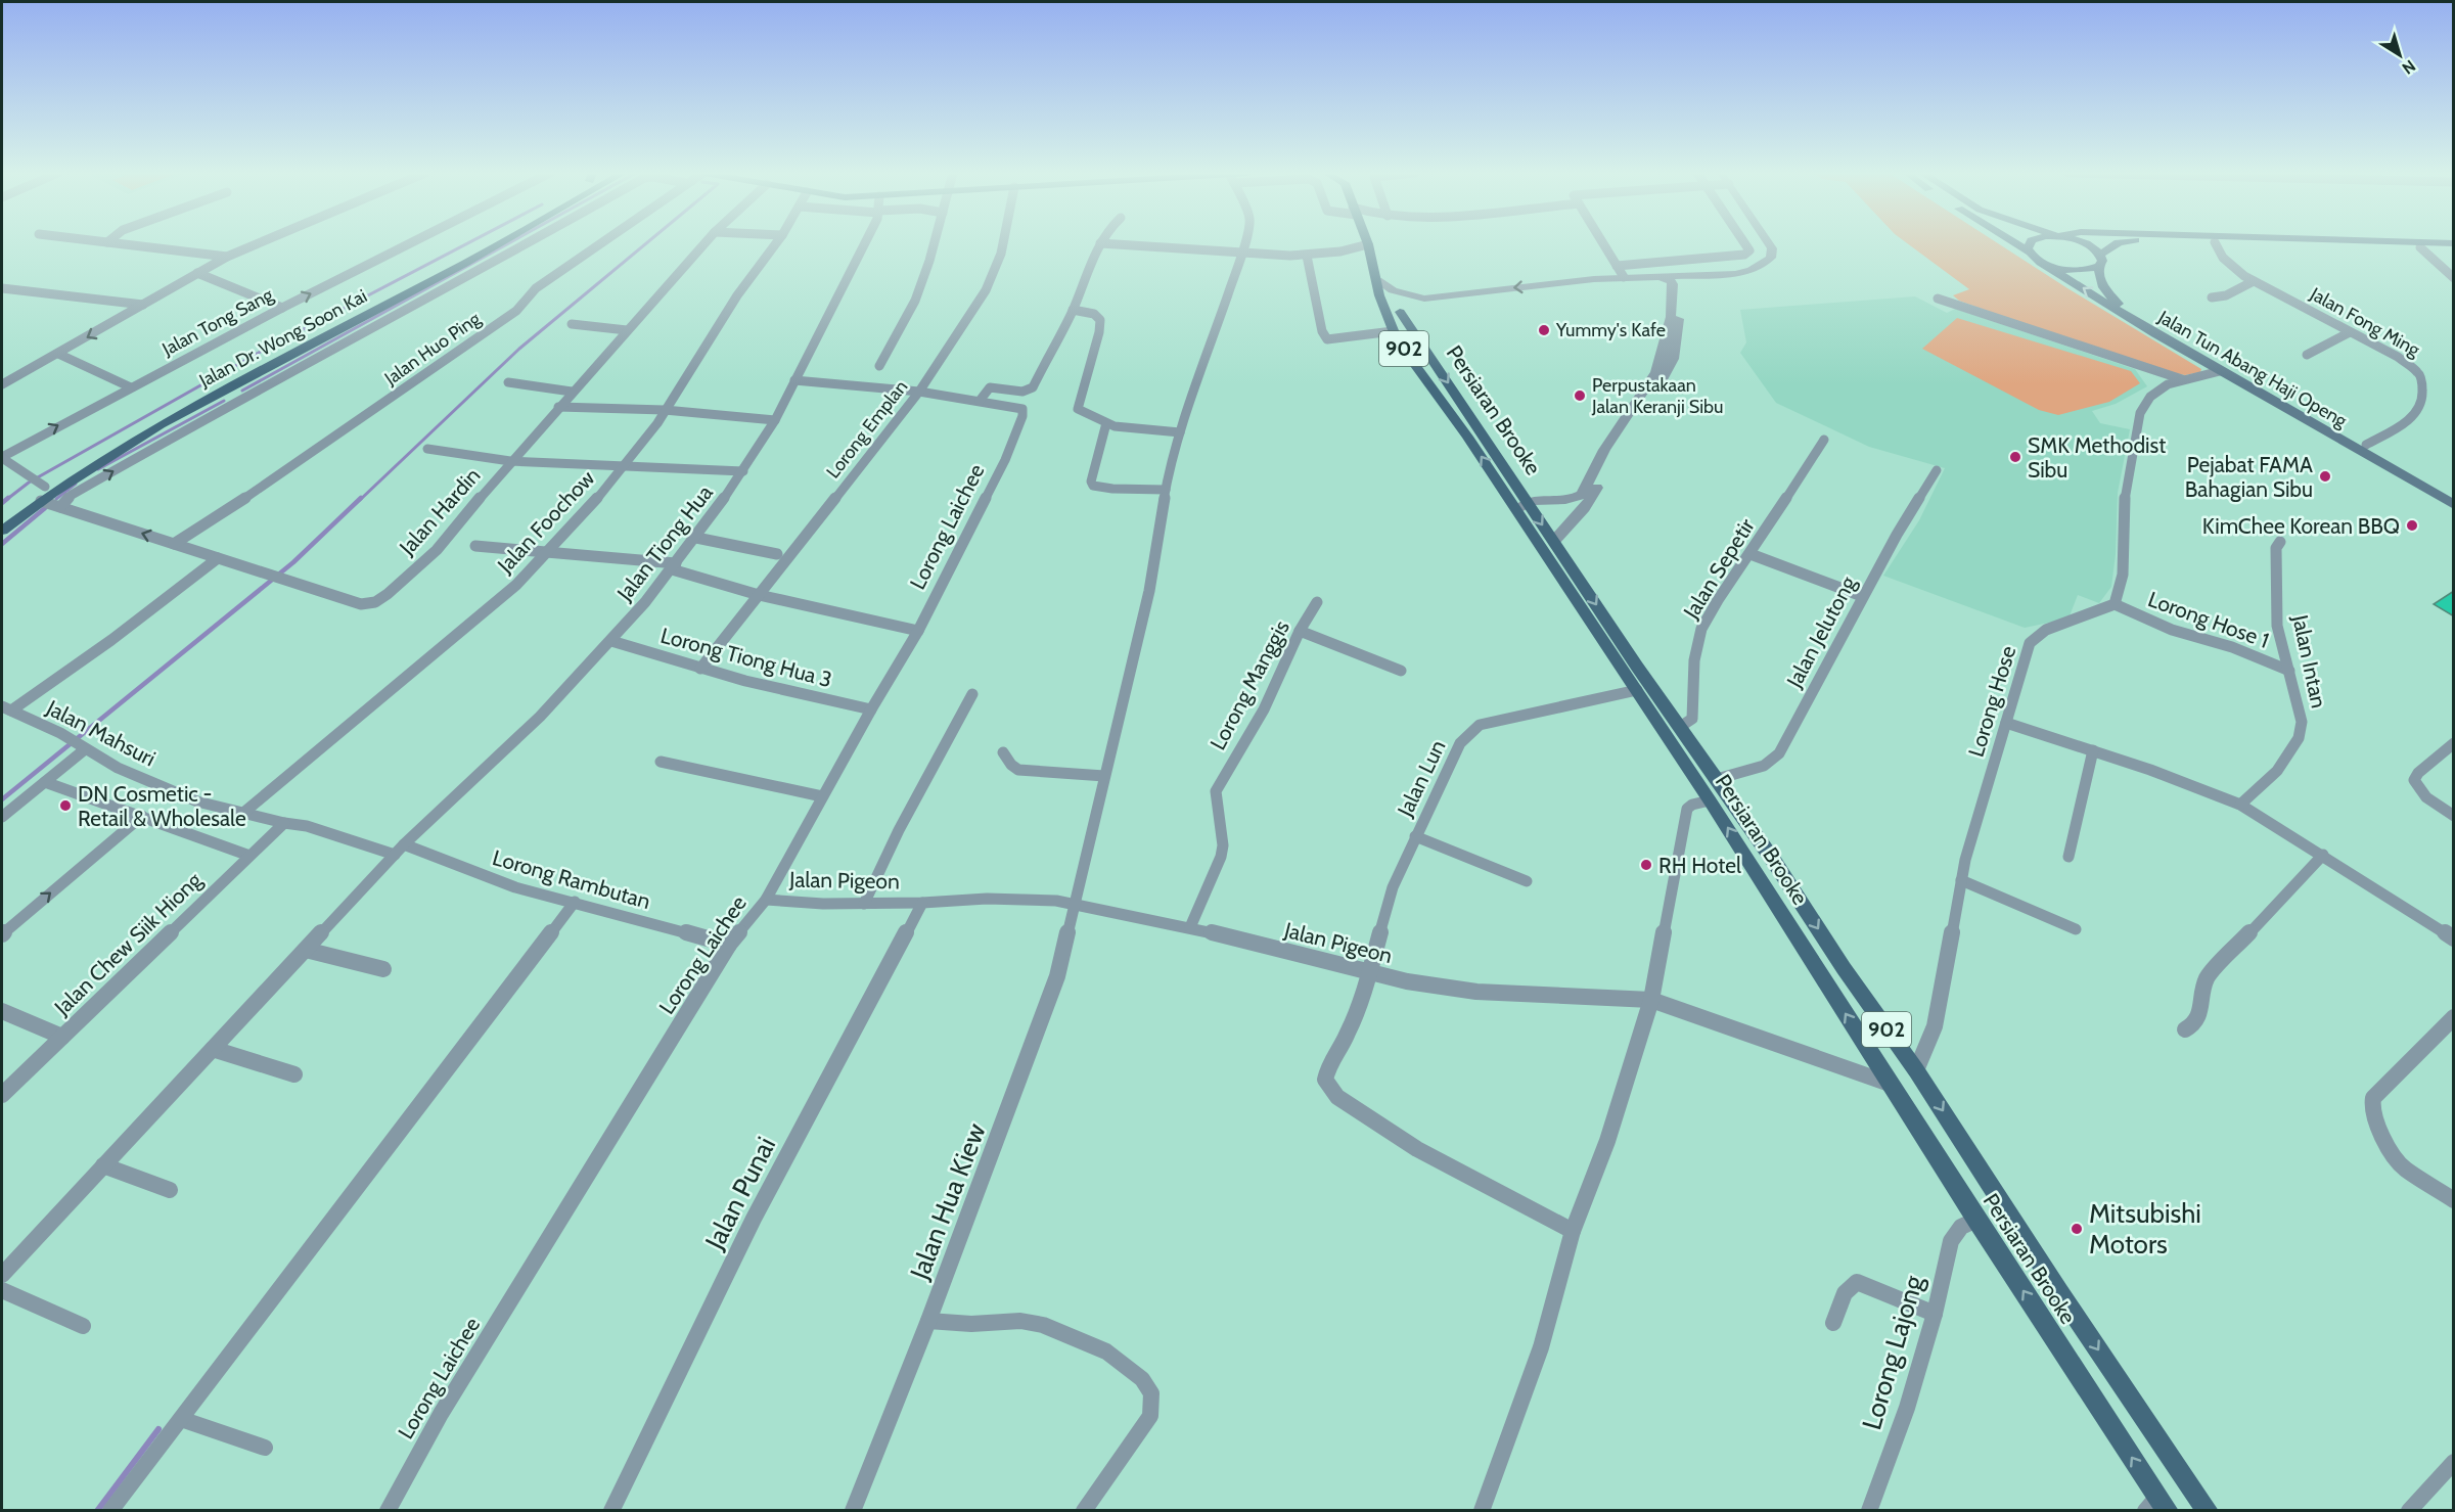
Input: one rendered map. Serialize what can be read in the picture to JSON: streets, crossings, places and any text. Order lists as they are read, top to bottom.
{
  "streets": {
    "main road": [
      "Jalan Dr. Wong Soon Kai",
      "902",
      "Jalan Tun Abang Haji Openg",
      "Persiaran Brooke"
    ],
    "street": [
      "Jalan Tong Sang",
      "Jalan Fong Ming",
      "Jalan Huo Ping",
      "Lorong Emplan",
      "Jalan Hardin",
      "Jalan Foochow",
      "Lorong Laichee",
      "Jalan Tiong Hua",
      "Jalan Sepetir",
      "Lorong Hose 1",
      "Jalan Jelutong",
      "Lorong Tiong Hua 3",
      "Jalan Intan",
      "Lorong Manggis",
      "Lorong Hose",
      "Jalan Mahsuri",
      "Jalan Lun",
      "Lorong Rambutan",
      "Jalan Pigeon",
      "Jalan Chew Siik Hiong",
      "Jalan Punai",
      "Jalan Hua Kiew",
      "Lorong Lajong"
    ]
  },
  "crossings": [
    ["Jalan Fong Ming", "Jalan Tun Abang Haji Openg"],
    ["Jalan Dr. Wong Soon Kai", "Jalan Hardin"],
    ["Jalan Huo Ping", "Jalan Hardin"],
    ["Persiaran Brooke", "Jalan Sepetir"],
    ["Persiaran Brooke", "Jalan Jelutong"],
    ["Persiaran Brooke", "Lorong Hose"],
    ["Persiaran Brooke", "Jalan Lun"],
    ["Persiaran Brooke", "Jalan Pigeon"],
    ["Persiaran Brooke", "Lorong Lajong"],
    ["Lorong Emplan", "Lorong Tiong Hua 3"],
    ["Jalan Foochow", "Jalan Mahsuri"],
    ["Lorong Laichee", "Lorong Tiong Hua 3"],
    ["Lorong Laichee", "Lorong Rambutan"],
    ["Lorong Laichee", "Jalan Pigeon"],
    ["Jalan Tiong Hua", "Lorong Tiong Hua 3"],
    ["Jalan Tiong Hua", "Jalan Mahsuri"],
    ["Jalan Tiong Hua", "Lorong Rambutan"],
    ["Lorong Hose 1", "Jalan Intan"],
    ["Lorong Hose 1", "Lorong Hose"],
    ["Lorong Manggis", "Jalan Pigeon"],
    ["Jalan Mahsuri", "Lorong Rambutan"],
    ["Jalan Mahsuri", "Jalan Chew Siik Hiong"],
    ["Jalan Lun", "Jalan Pigeon"],
    ["Jalan Pigeon", "Jalan Punai"],
    ["Jalan Pigeon", "Jalan Hua Kiew"]
  ],
  "places": [
    "Yummy's Kafe",
    "Perpustakaan Jalan Keranji Sibu",
    "SMK Methodist Sibu",
    "Pejabat FAMA Bahagian Sibu",
    "KimChee Korean BBQ",
    "DN Cosmetic - Retail & Wholesale",
    "RH Hotel",
    "Mitsubishi Motors"
  ],
  "north": "bottom right"
}
